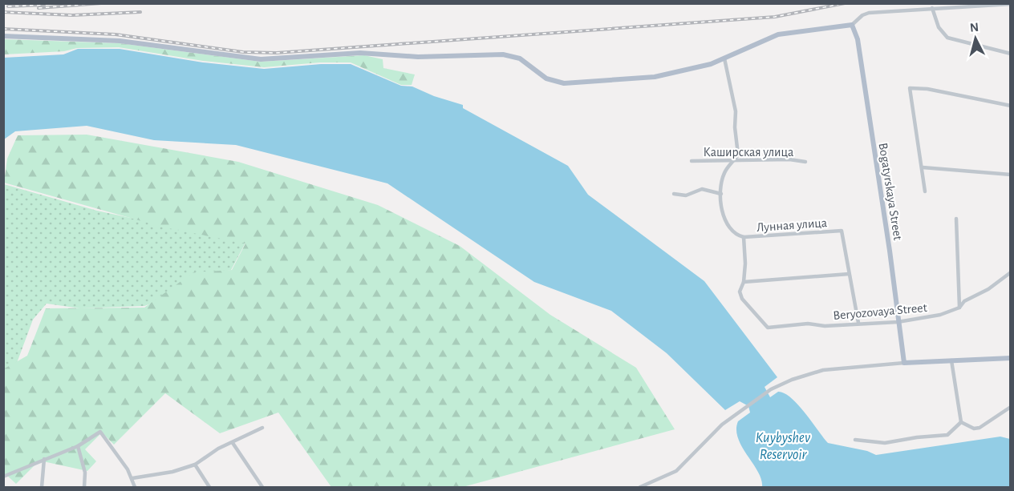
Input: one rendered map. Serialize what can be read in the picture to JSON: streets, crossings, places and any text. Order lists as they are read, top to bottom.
{
  "streets": {
    "main road": ["Bogatyrskaya Street"],
    "street": ["Каширская улица", "Лунная улица", "Beryozovaya Street"]
  },
  "crossings": [
    ["Bogatyrskaya Street", "Beryozovaya Street"]
  ],
  "water": ["Kuybyshev Reservoir"],
  "north": "top"
}
